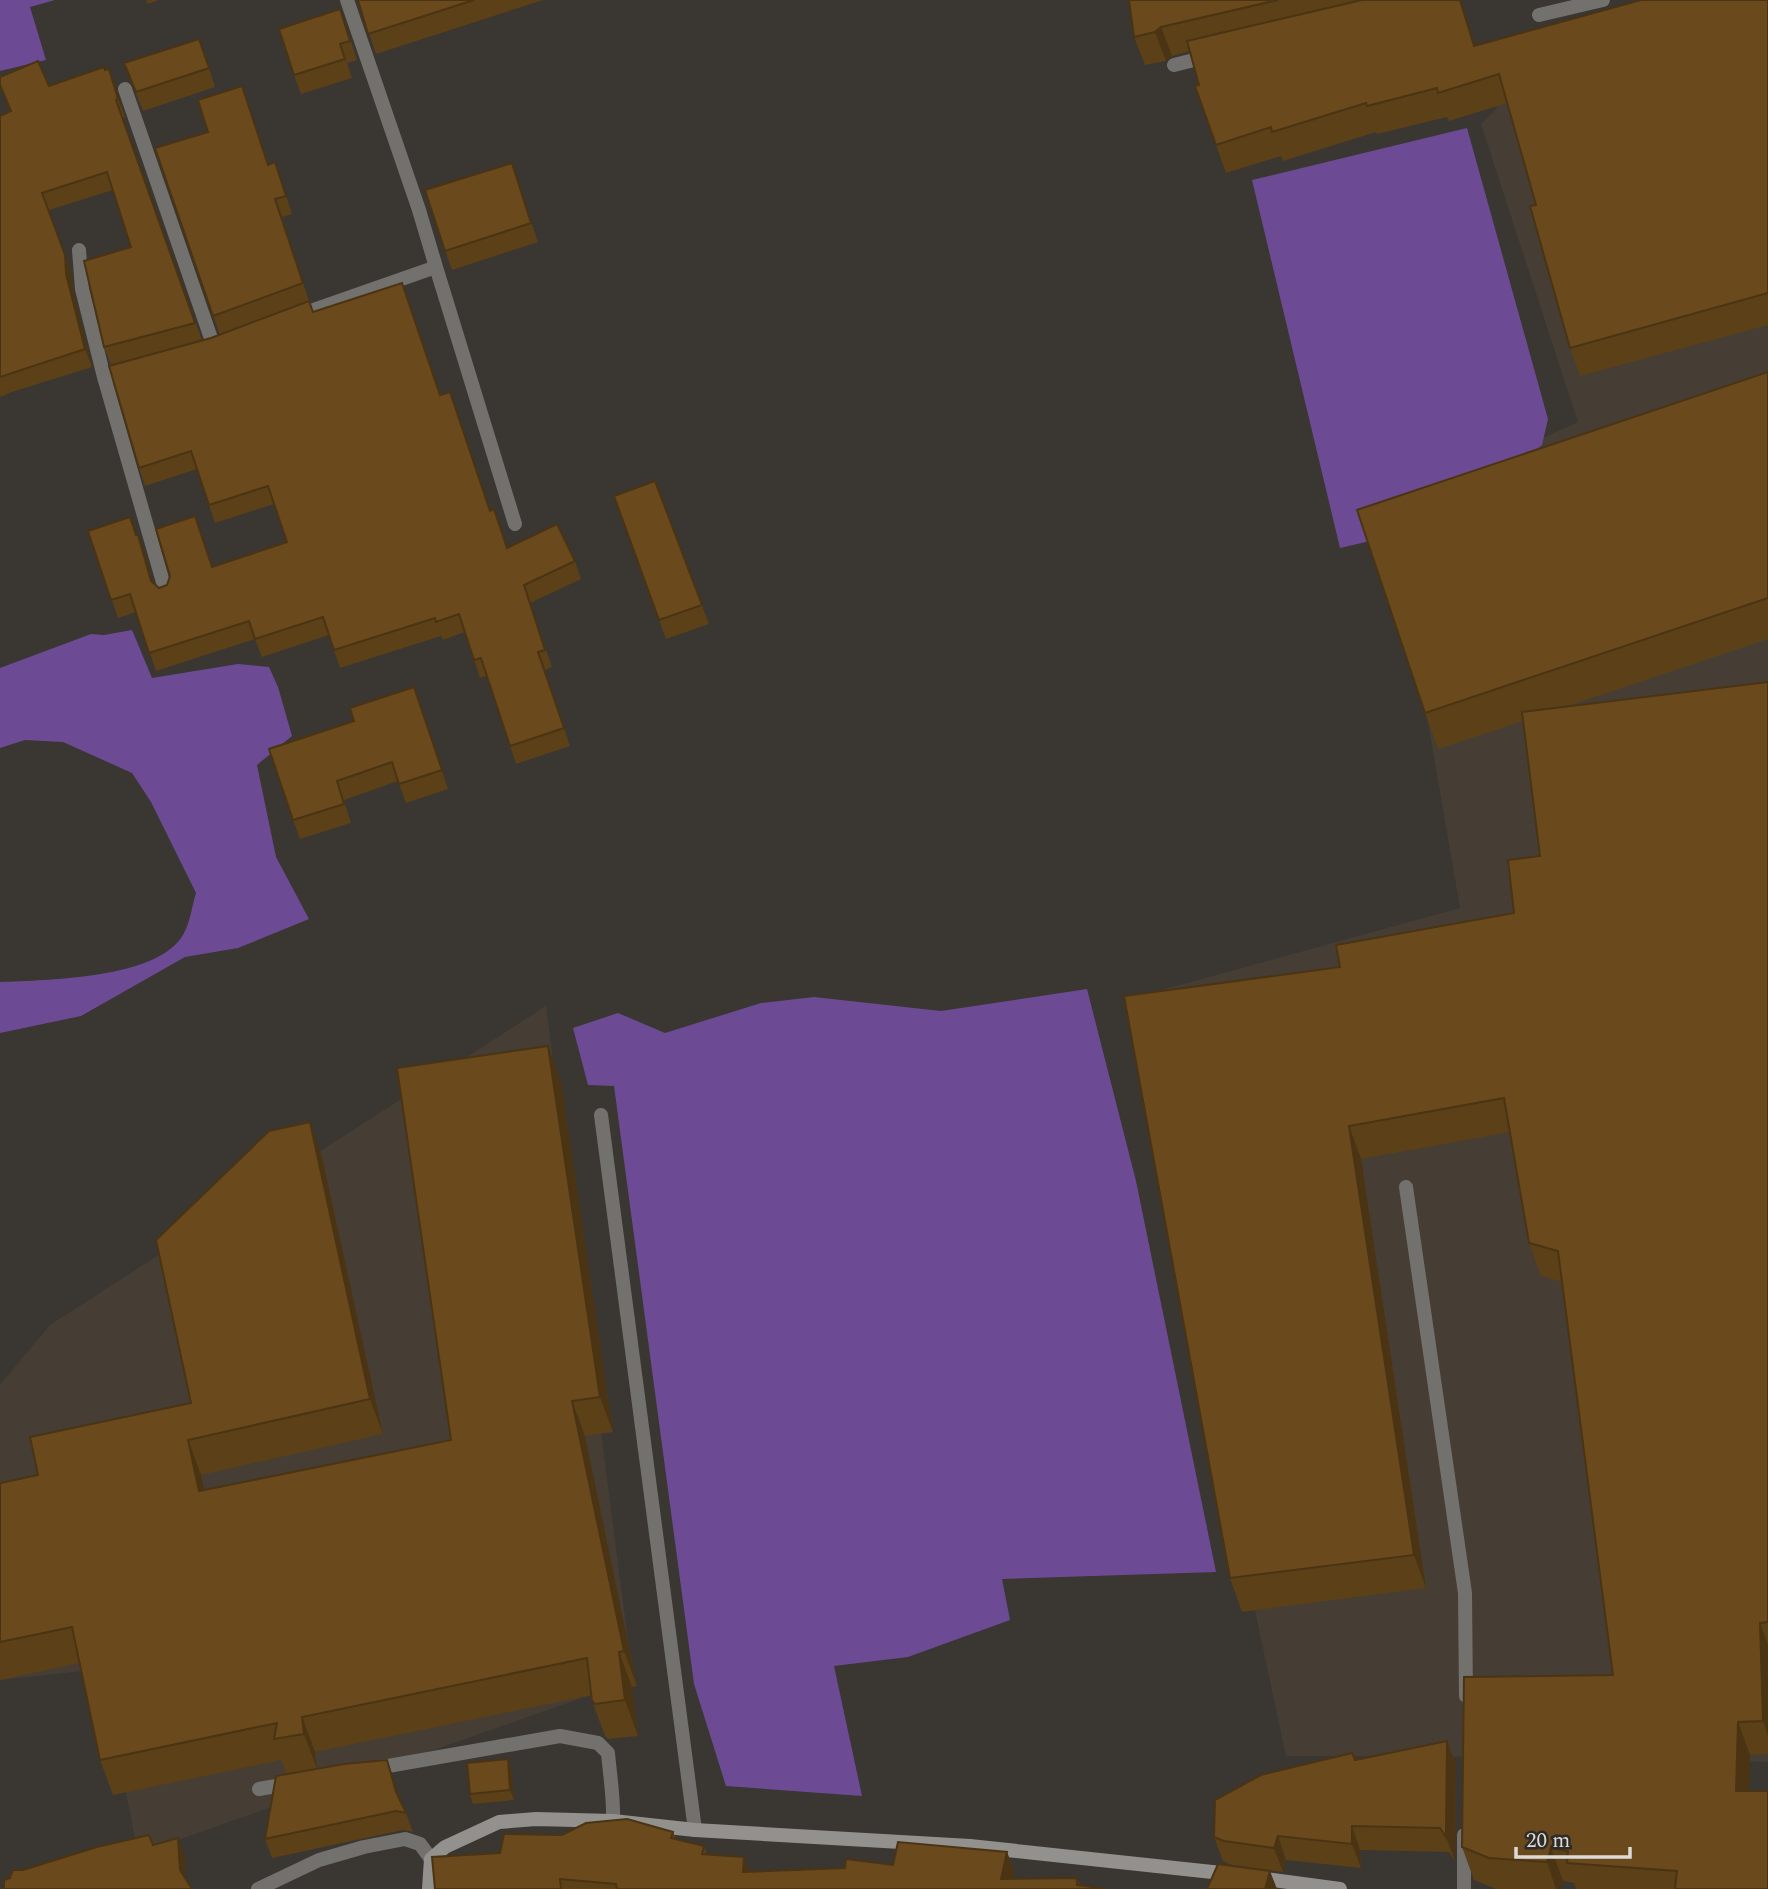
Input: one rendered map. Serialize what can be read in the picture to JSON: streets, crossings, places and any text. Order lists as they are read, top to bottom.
{
  "scale_bar": "20 m"
}
